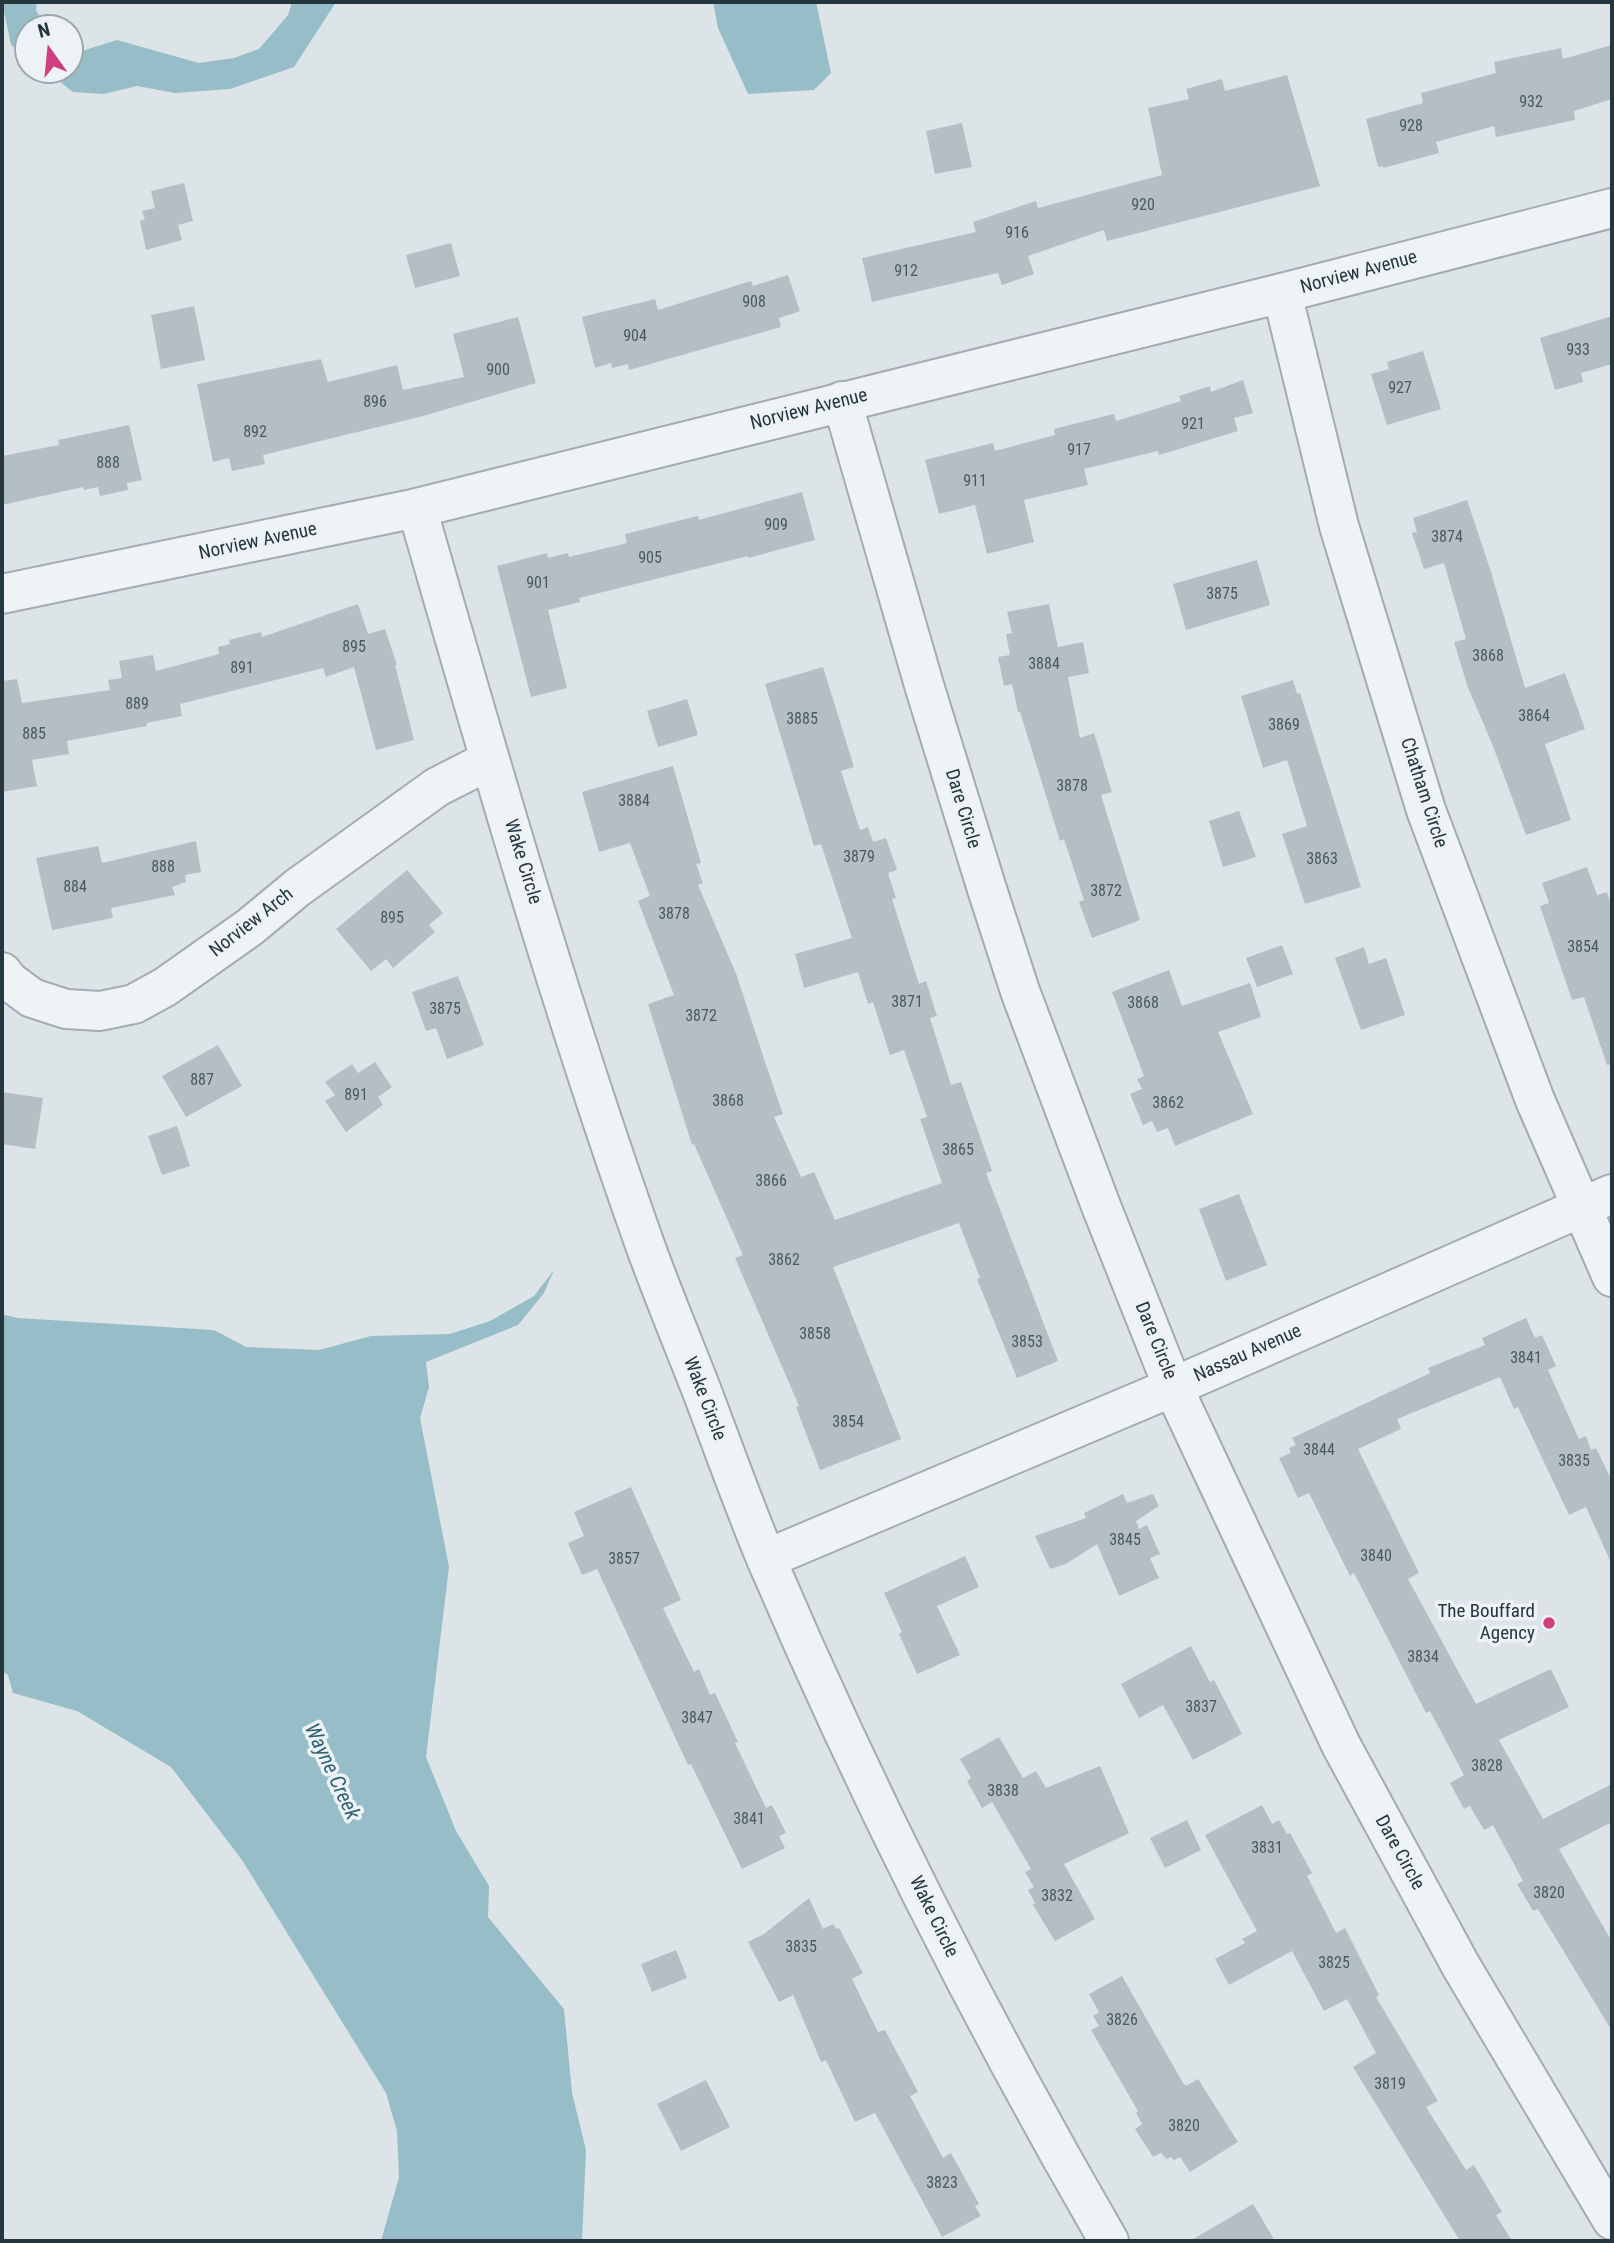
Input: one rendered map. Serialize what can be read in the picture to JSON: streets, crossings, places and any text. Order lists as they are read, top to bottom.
{
  "streets": {
    "street": [
      "Norview Avenue",
      "Chatham Circle",
      "Dare Circle",
      "Wake Circle",
      "Norview Arch",
      "Nassau Avenue"
    ]
  },
  "crossings": [
    ["Norview Avenue", "Chatham Circle"],
    ["Norview Avenue", "Dare Circle"],
    ["Norview Avenue", "Wake Circle"],
    ["Chatham Circle", "Nassau Avenue"],
    ["Dare Circle", "Nassau Avenue"],
    ["Wake Circle", "Norview Arch"],
    ["Wake Circle", "Nassau Avenue"]
  ],
  "water": ["Wayne Creek"],
  "places": ["The Bouffard Agency"],
  "house_numbers": [
    "932",
    "928",
    "920",
    "916",
    "912",
    "908",
    "904",
    "933",
    "900",
    "927",
    "896",
    "921",
    "892",
    "917",
    "888",
    "911",
    "909",
    "3874",
    "905",
    "901",
    "3875",
    "895",
    "3868",
    "3884",
    "891",
    "889",
    "3864",
    "3885",
    "3869",
    "885",
    "3878",
    "3884",
    "3879",
    "3863",
    "888",
    "884",
    "3872",
    "3878",
    "895",
    "3854",
    "3871",
    "3868",
    "3875",
    "3872",
    "887",
    "891",
    "3868",
    "3862",
    "3865",
    "3866",
    "3862",
    "3858",
    "3853",
    "3841",
    "3854",
    "3844",
    "3835",
    "3845",
    "3840",
    "3857",
    "3834",
    "3837",
    "3847",
    "3828",
    "3838",
    "3841",
    "3831",
    "3820",
    "3832",
    "3835",
    "3825",
    "3826",
    "3819",
    "3820",
    "3823"
  ],
  "north": "top"
}
